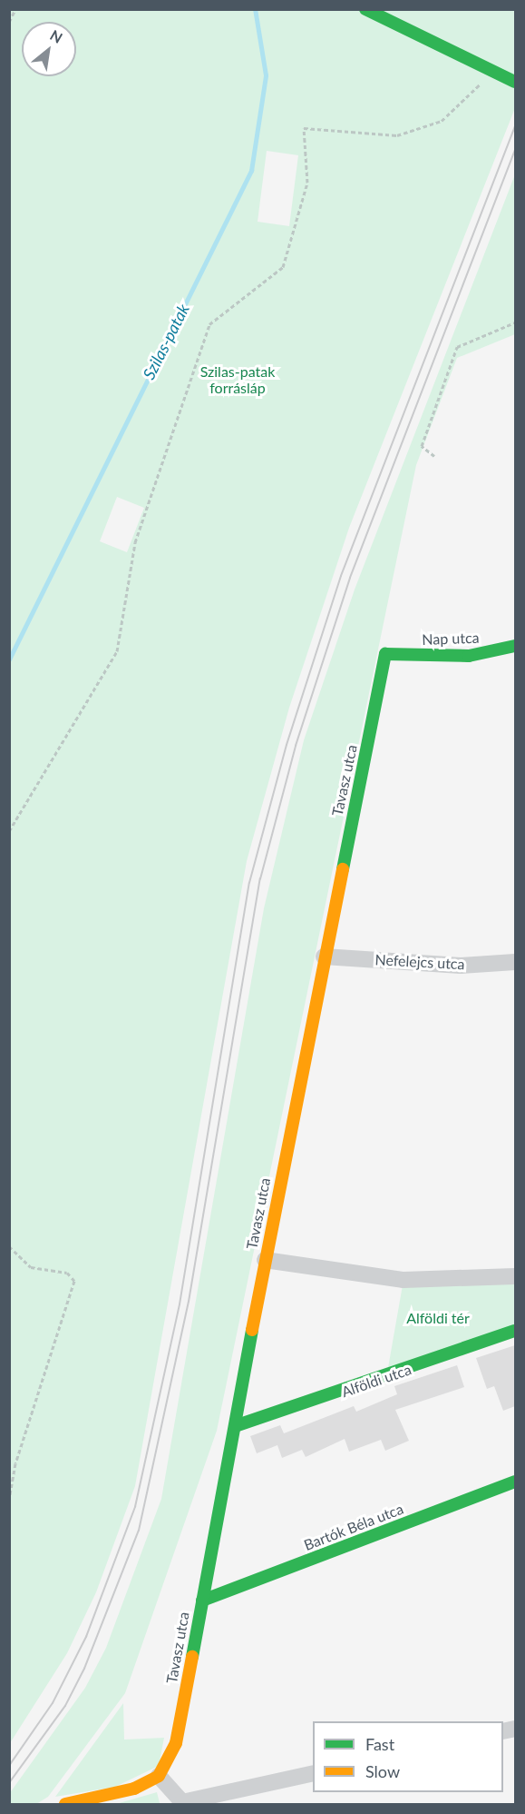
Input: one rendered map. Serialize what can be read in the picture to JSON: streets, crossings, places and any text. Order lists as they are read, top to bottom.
{
  "streets": {
    "street": [
      "Nap utca",
      "Tavasz utca",
      "Nefelejcs utca",
      "Alföldi utca",
      "Bartók Béla utca"
    ]
  },
  "crossings": [
    ["Nap utca", "Tavasz utca"],
    ["Tavasz utca", "Nefelejcs utca"],
    ["Tavasz utca", "Alföldi utca"],
    ["Tavasz utca", "Bartók Béla utca"]
  ],
  "water": ["Szilas-patak"],
  "parks": ["Szilas-patak forrásláp", "Alföldi tér"],
  "legend": ["Fast", "Slow"],
  "north": "top right"
}
